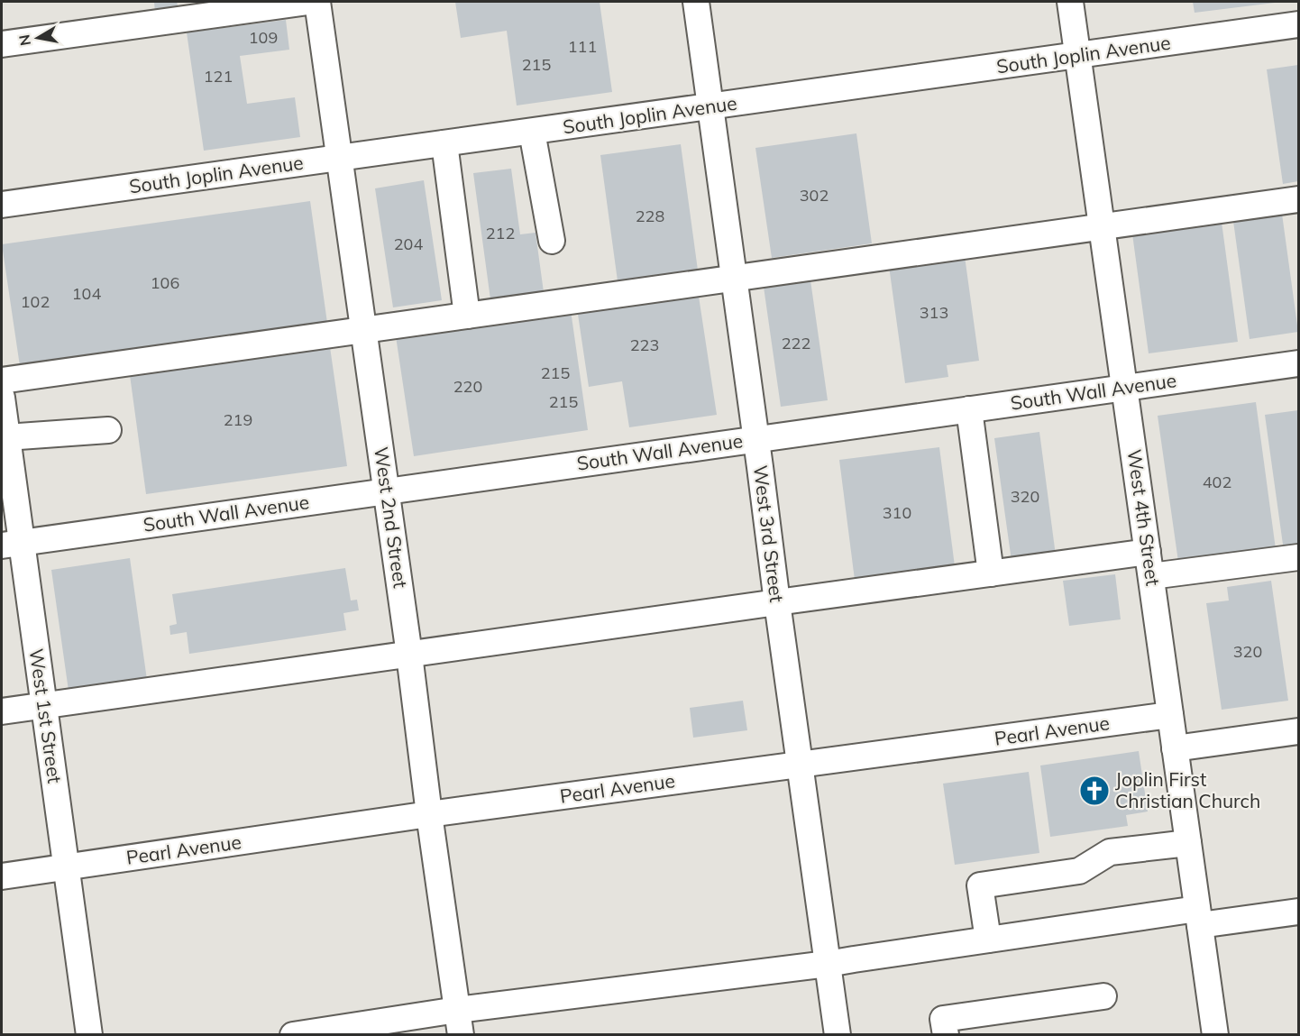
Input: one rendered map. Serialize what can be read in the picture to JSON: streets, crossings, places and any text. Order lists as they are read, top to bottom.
{
  "streets": {
    "street": [
      "South Joplin Avenue",
      "South Wall Avenue",
      "West 2nd Street",
      "West 4th Street",
      "West 3rd Street",
      "West 1st Street",
      "Pearl Avenue"
    ]
  },
  "crossings": [
    ["South Joplin Avenue", "West 2nd Street"],
    ["South Joplin Avenue", "West 4th Street"],
    ["South Joplin Avenue", "West 3rd Street"],
    ["South Wall Avenue", "West 2nd Street"],
    ["South Wall Avenue", "West 4th Street"],
    ["South Wall Avenue", "West 3rd Street"],
    ["South Wall Avenue", "West 1st Street"],
    ["West 2nd Street", "Pearl Avenue"],
    ["West 4th Street", "Pearl Avenue"],
    ["West 3rd Street", "Pearl Avenue"],
    ["West 1st Street", "Pearl Avenue"]
  ],
  "places": {
    "church": ["Joplin First Christian Church"]
  },
  "house_numbers": [
    "109",
    "111",
    "215",
    "121",
    "302",
    "228",
    "212",
    "204",
    "106",
    "104",
    "102",
    "313",
    "222",
    "223",
    "215",
    "220",
    "215",
    "219",
    "402",
    "320",
    "310",
    "320"
  ],
  "north": "left"
}
